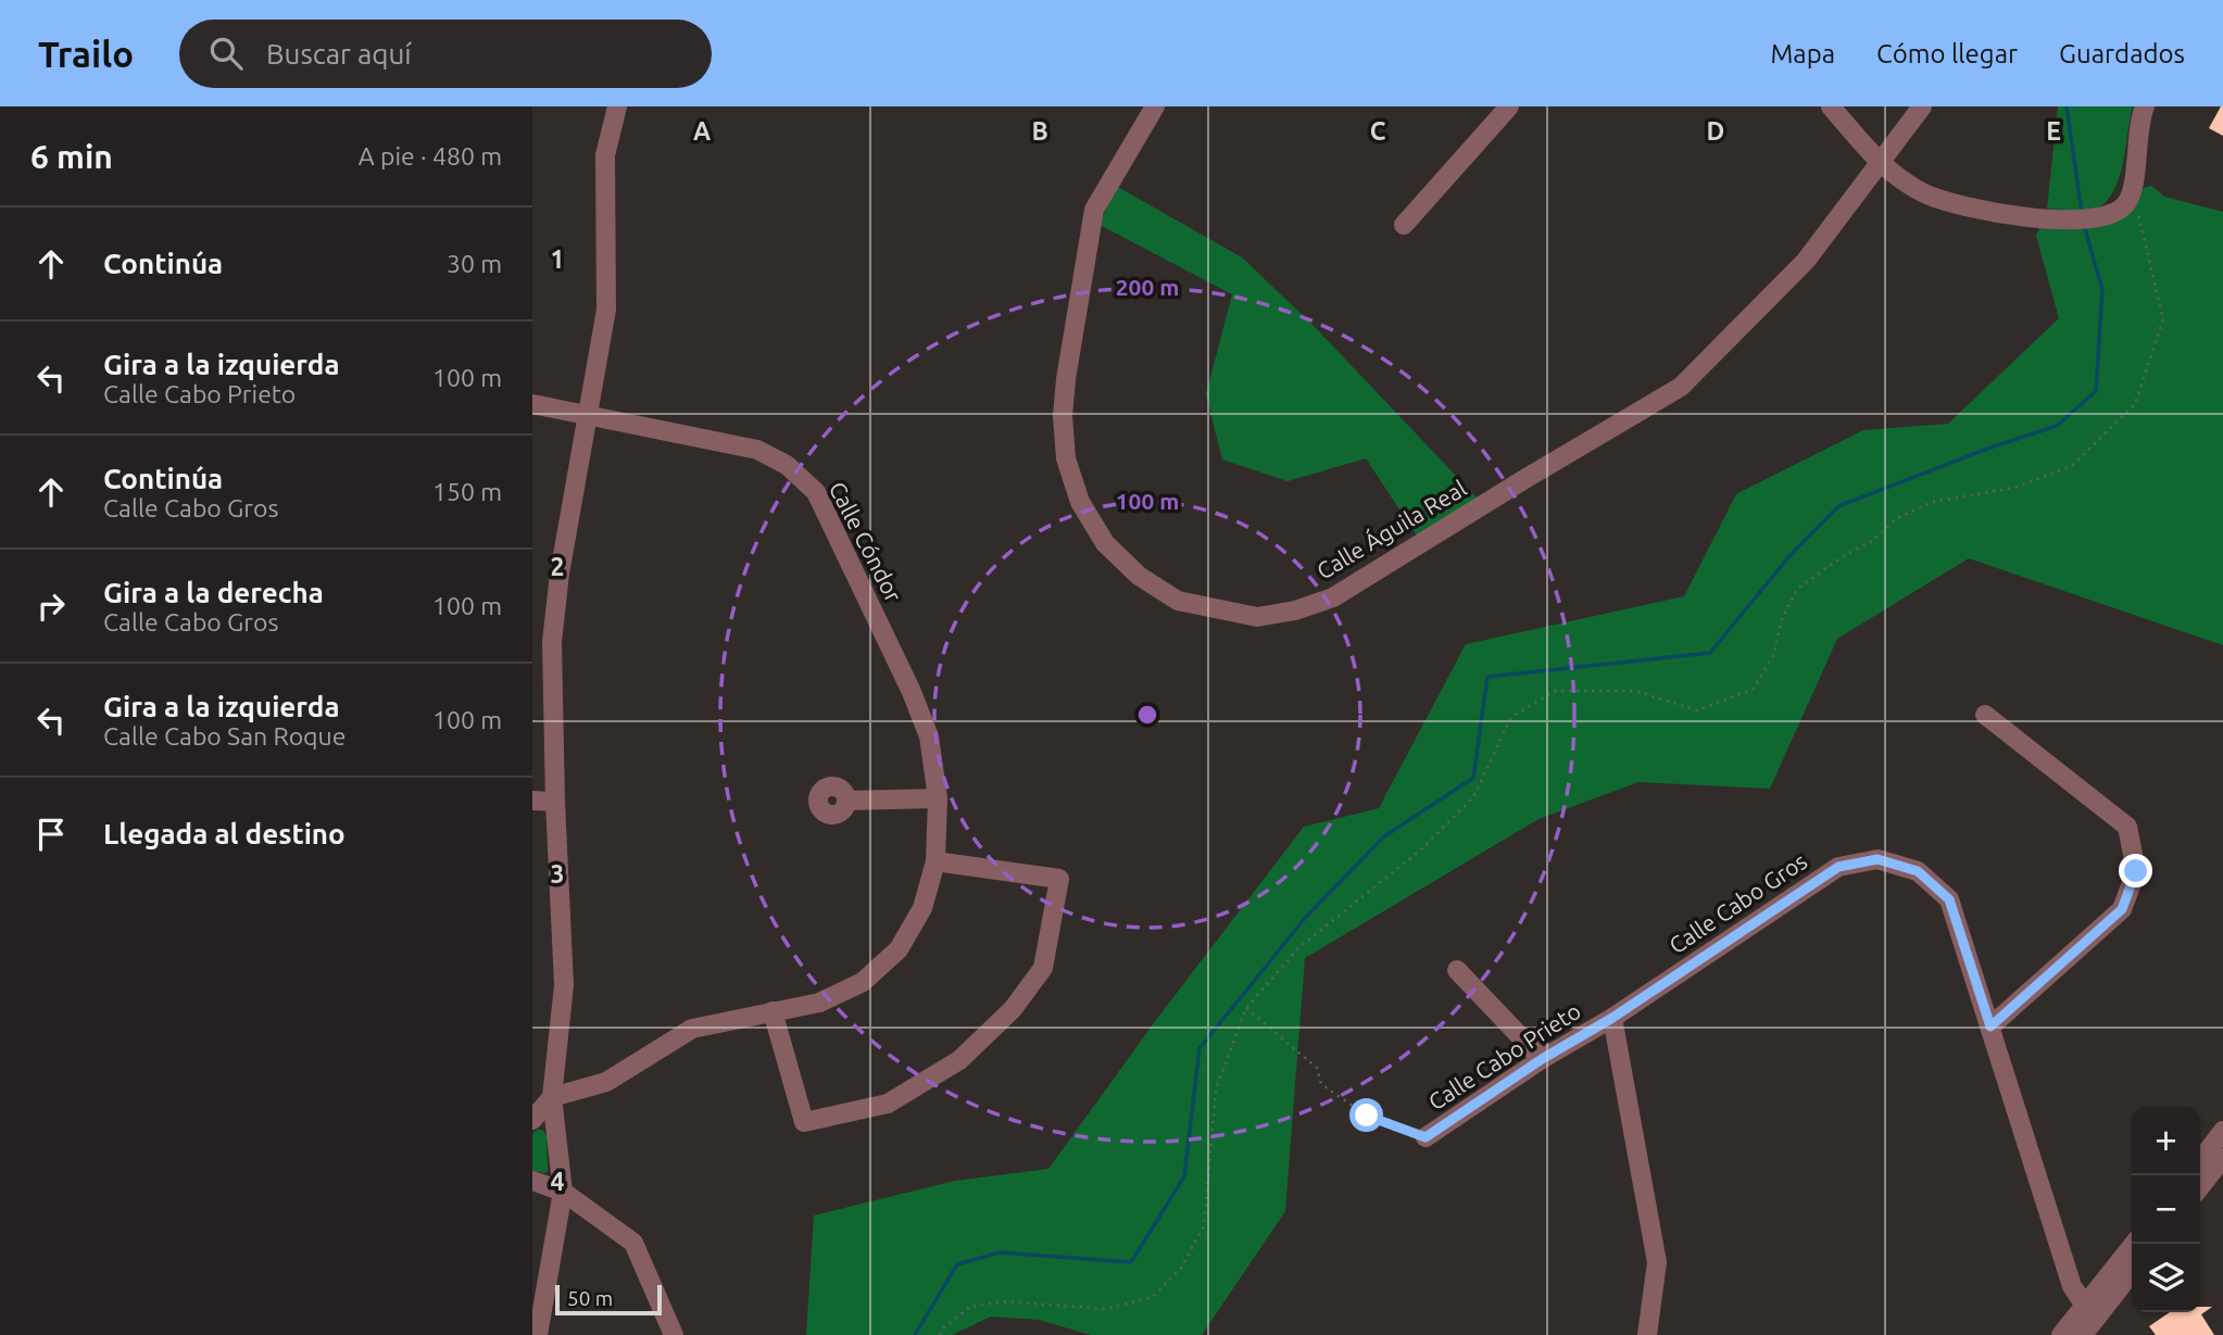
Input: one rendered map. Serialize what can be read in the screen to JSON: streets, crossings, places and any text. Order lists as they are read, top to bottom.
{
  "streets": {
    "street": [
      "Calle Águila Real",
      "Calle Cóndor",
      "Calle Cabo Gros",
      "Calle Cabo Prieto"
    ]
  },
  "crossings": [
    ["Calle Cabo Gros", "Calle Cabo Prieto"]
  ],
  "scale_bar": "50 m",
  "page": {
    "header": "Trailo",
    "search": "Buscar aquí",
    "nav": ["Mapa", "Cómo llegar", "Guardados"],
    "heading": ["6 min", "A pie · 480 m"],
    "list": [
      ["Continúa", "30 m"],
      ["Gira a la izquierda", "Calle Cabo Prieto", "100 m"],
      ["Continúa", "Calle Cabo Gros", "150 m"],
      ["Gira a la derecha", "Calle Cabo Gros", "100 m"],
      ["Gira a la izquierda", "Calle Cabo San Roque", "100 m"],
      "Llegada al destino"
    ],
    "map_buttons": ["+", "−"],
    "scale": "50 m"
  },
  "grid": {
    "columns": [
      "A",
      "B",
      "C",
      "D",
      "E"
    ],
    "rows": [
      "1",
      "2",
      "3",
      "4"
    ]
  },
  "rings": ["200 m", "100 m"]
}
